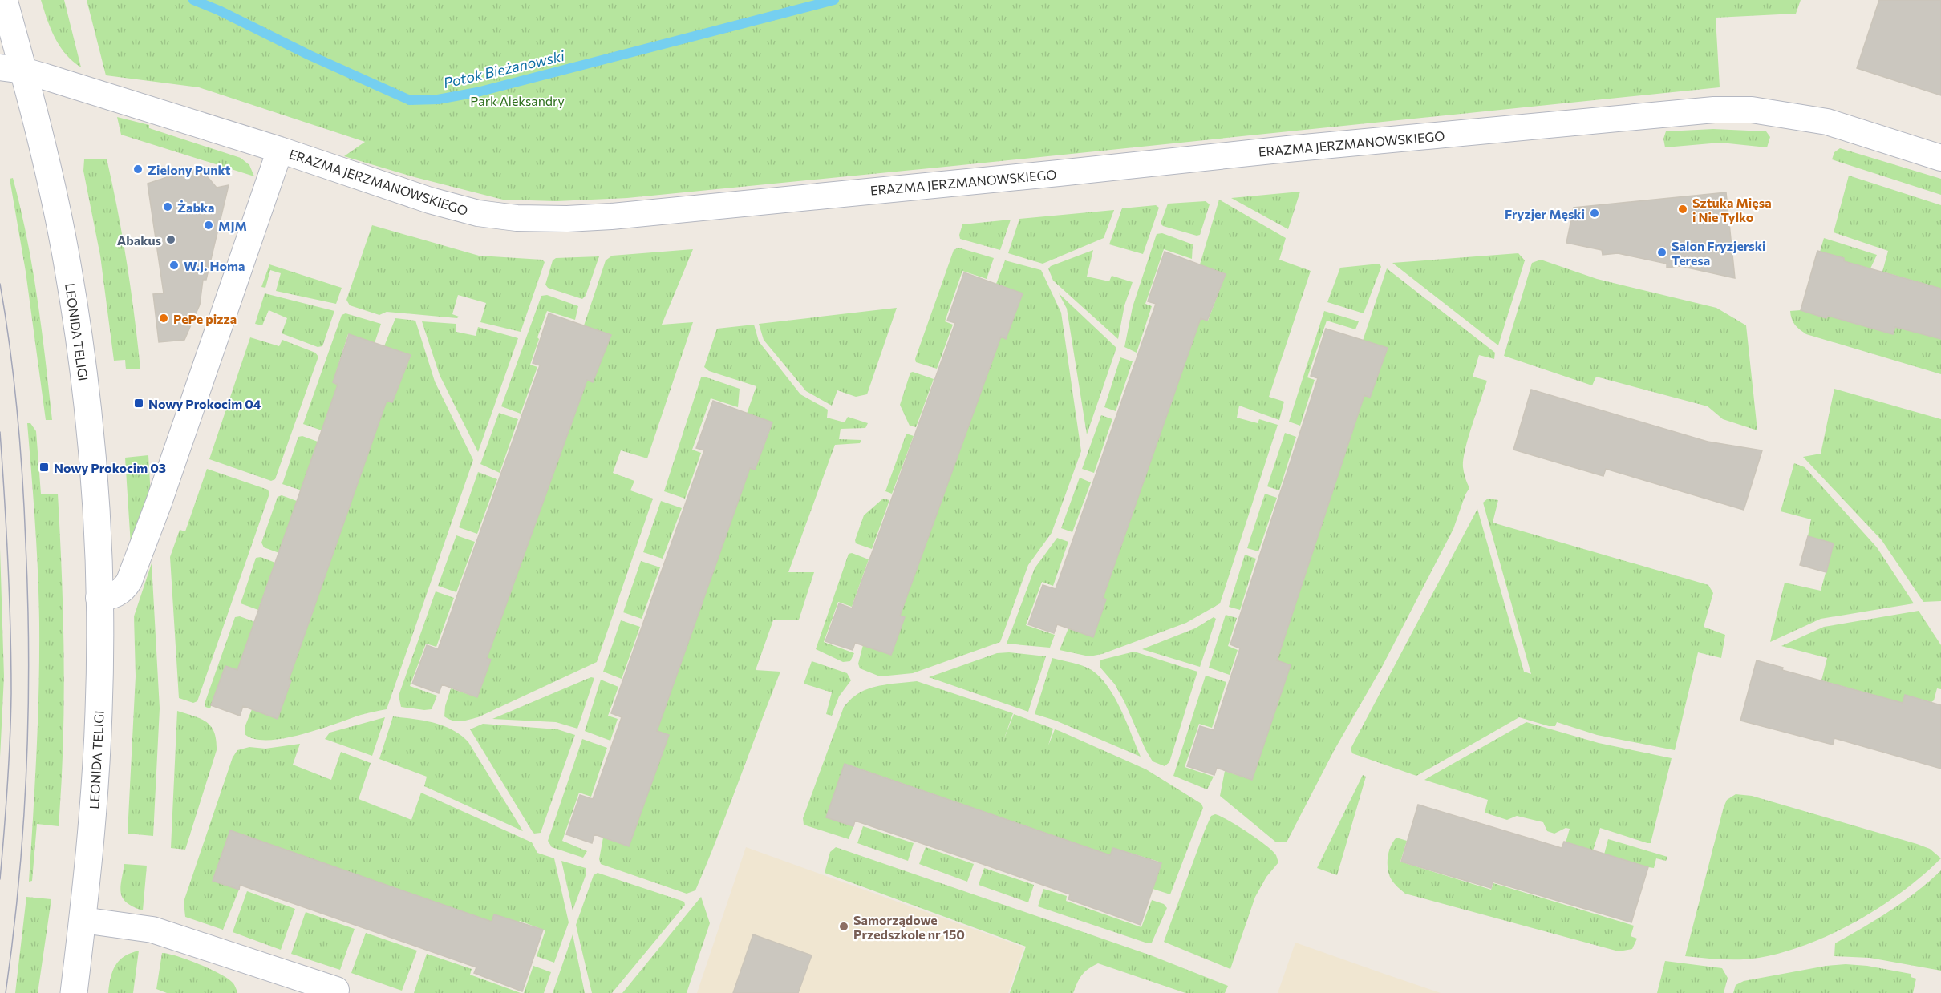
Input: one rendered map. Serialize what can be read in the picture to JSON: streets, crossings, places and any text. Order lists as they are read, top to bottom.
{
  "streets": {
    "street": ["ERAZMA JERZMANOWSKIEGO", "LEONIDA TELIGI"]
  },
  "crossings": [
    ["ERAZMA JERZMANOWSKIEGO", "LEONIDA TELIGI"]
  ],
  "water": ["Potok Bieżanowski"],
  "parks": ["Park Aleksandry"],
  "places": {
    "other": [
      "Zielony Punkt",
      "Żabka",
      "Sztuka Mięsa i Nie Tylko",
      "Fryzjer Męski",
      "MJM",
      "Abakus",
      "Salon Fryzjerski Teresa",
      "W.J. Homa",
      "PePe pizza",
      "Samorządowe Przedszkole nr 150"
    ],
    "transit": ["Nowy Prokocim 04", "Nowy Prokocim 03"]
  }
}
